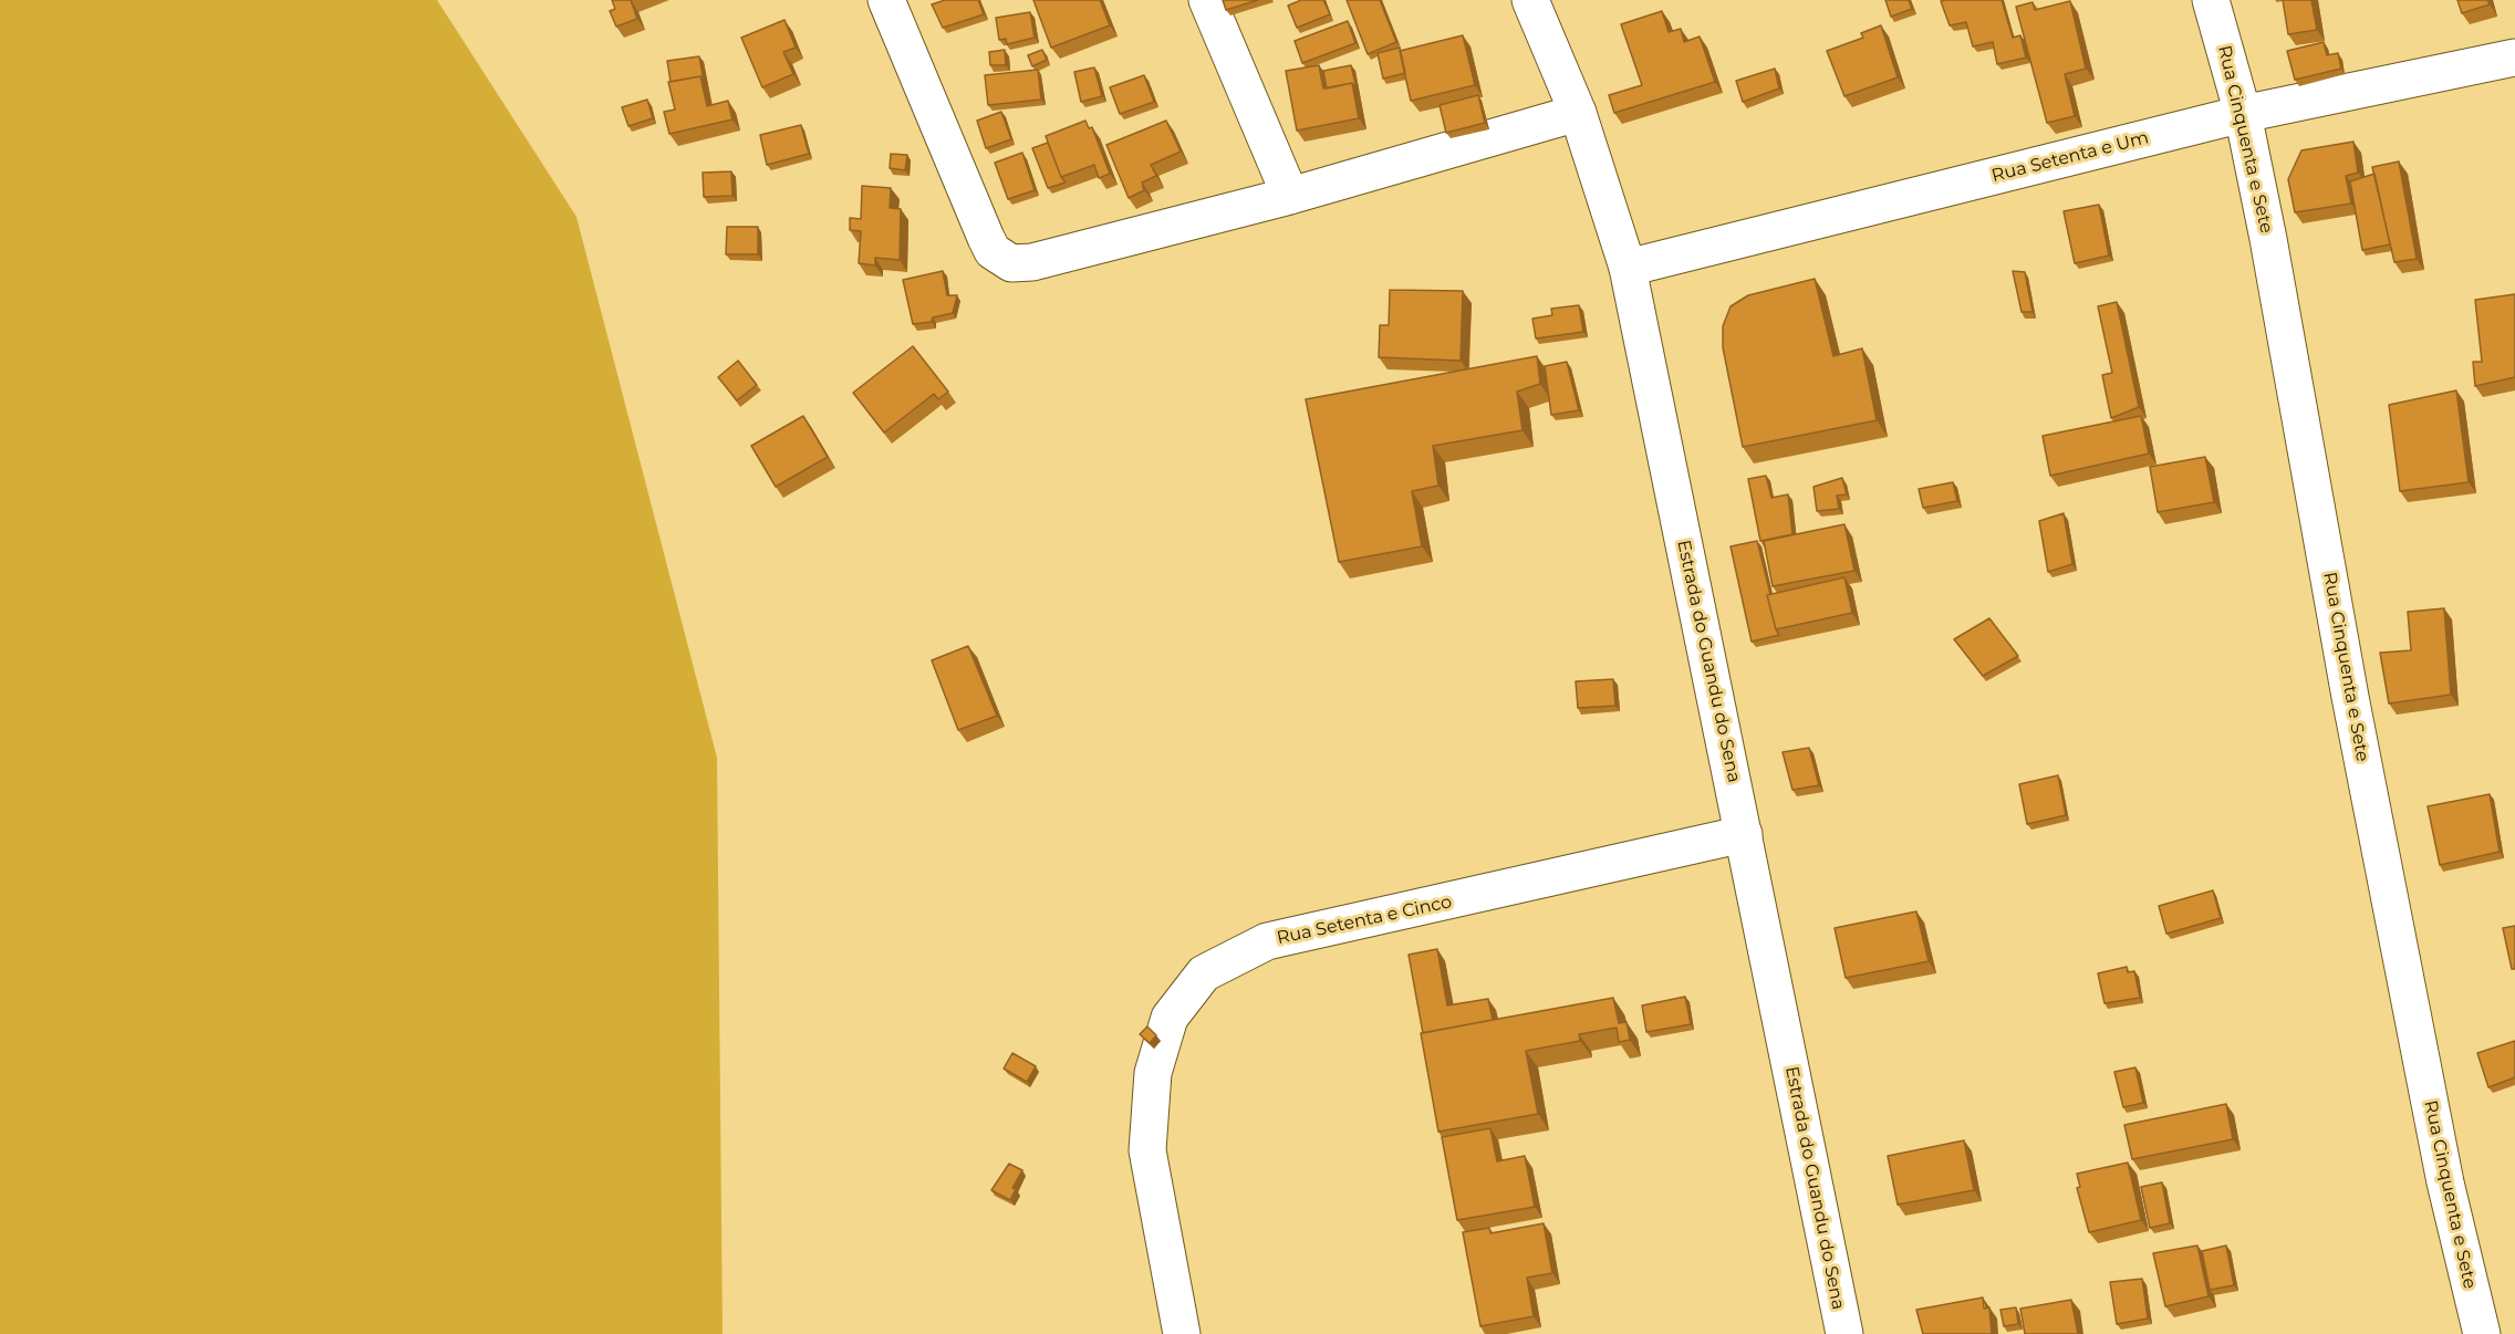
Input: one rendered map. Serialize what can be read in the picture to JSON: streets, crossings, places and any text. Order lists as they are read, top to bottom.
{
  "streets": {
    "street": [
      "Rua Cinquenta e Sete",
      "Rua Setenta e Um",
      "Estrada do Guandu do Sena",
      "Rua Setenta e Cinco"
    ]
  },
  "crossings": [
    ["Rua Cinquenta e Sete", "Rua Setenta e Um"],
    ["Rua Setenta e Um", "Estrada do Guandu do Sena"],
    ["Estrada do Guandu do Sena", "Rua Setenta e Cinco"]
  ]
}
